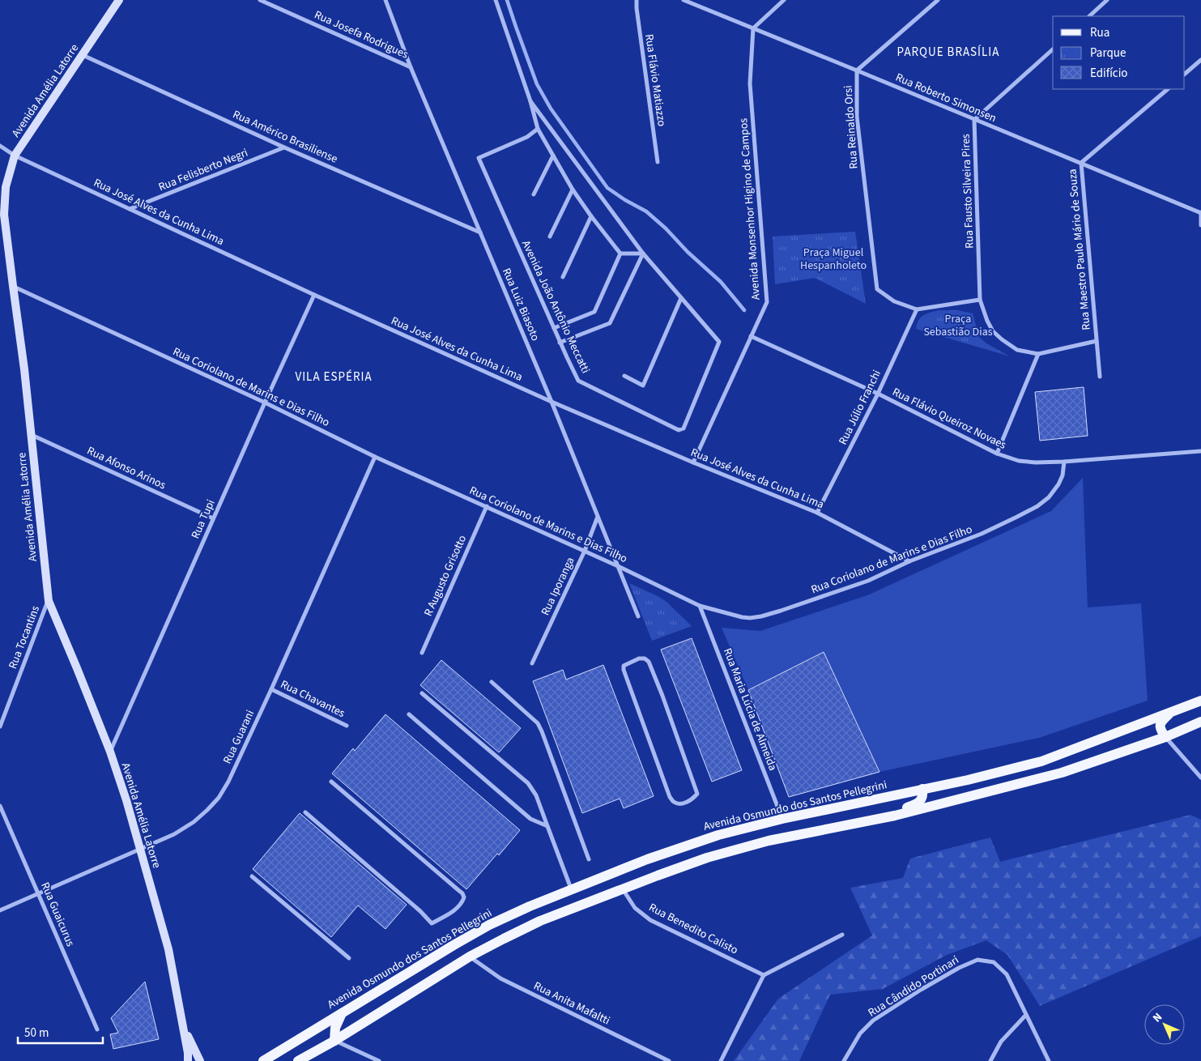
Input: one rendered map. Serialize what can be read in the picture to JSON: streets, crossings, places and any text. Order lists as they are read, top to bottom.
{
  "streets": {
    "main road": ["Avenida Amélia Latorre", "Avenida Osmundo dos Santos Pellegrini"],
    "street": [
      "Rua Josefa Rodrigues",
      "Rua Flávio Matiazzo",
      "Rua Roberto Simonsen",
      "Rua Reinaldo Orsi",
      "Rua Américo Brasiliense",
      "Rua Felisberto Negri",
      "Rua Fausto Silveira Pires",
      "Avenida Monsenhor Higino de Campos",
      "Rua José Alves da Cunha Lima",
      "Rua Maestro Paulo Mário de Souza",
      "Rua Luiz Biasoto",
      "Avenida João Antônio Meccatti",
      "Rua Coriolano de Marins e Dias Filho",
      "Rua Júlio Franchi",
      "Rua Flávio Queiroz Novaes",
      "Rua Afonso Arinos",
      "Rua Tupi",
      "R Augusto Grisotto",
      "Rua Iporanga",
      "Rua Tocantins",
      "Rua Chavantes",
      "Rua Maria Lúcia de Almeida",
      "Rua Guarani",
      "Rua Guaicurus",
      "Rua Benedito Calisto",
      "Rua Cândido Portinari",
      "Rua Anita Mafaltti"
    ]
  },
  "crossings": [
    ["Rua Josefa Rodrigues", "Rua Luiz Biasoto"],
    ["Avenida Amélia Latorre", "Rua Américo Brasiliense"],
    ["Avenida Amélia Latorre", "Rua José Alves da Cunha Lima"],
    ["Avenida Amélia Latorre", "Rua Coriolano de Marins e Dias Filho"],
    ["Avenida Amélia Latorre", "Rua Afonso Arinos"],
    ["Avenida Amélia Latorre", "Rua Tupi"],
    ["Avenida Amélia Latorre", "Rua Tocantins"],
    ["Avenida Amélia Latorre", "Rua Guarani"],
    ["Rua Roberto Simonsen", "Rua Reinaldo Orsi"],
    ["Rua Roberto Simonsen", "Rua Fausto Silveira Pires"],
    ["Rua Roberto Simonsen", "Avenida Monsenhor Higino de Campos"],
    ["Rua Roberto Simonsen", "Rua Maestro Paulo Mário de Souza"],
    ["Rua Reinaldo Orsi", "Rua Júlio Franchi"],
    ["Rua Américo Brasiliense", "Rua Felisberto Negri"],
    ["Rua Américo Brasiliense", "Rua Luiz Biasoto"],
    ["Rua Felisberto Negri", "Rua José Alves da Cunha Lima"],
    ["Avenida Monsenhor Higino de Campos", "Rua José Alves da Cunha Lima"],
    ["Avenida Monsenhor Higino de Campos", "Rua Flávio Queiroz Novaes"],
    ["Rua José Alves da Cunha Lima", "Rua Luiz Biasoto"],
    ["Rua José Alves da Cunha Lima", "Rua Coriolano de Marins e Dias Filho"],
    ["Rua José Alves da Cunha Lima", "Rua Júlio Franchi"],
    ["Rua José Alves da Cunha Lima", "Rua Tupi"],
    ["Rua Luiz Biasoto", "Rua Coriolano de Marins e Dias Filho"],
    ["Rua Luiz Biasoto", "Rua Iporanga"],
    ["Rua Coriolano de Marins e Dias Filho", "Rua Flávio Queiroz Novaes"],
    ["Rua Coriolano de Marins e Dias Filho", "Rua Tupi"],
    ["Rua Coriolano de Marins e Dias Filho", "R Augusto Grisotto"],
    ["Rua Coriolano de Marins e Dias Filho", "Rua Iporanga"],
    ["Rua Coriolano de Marins e Dias Filho", "Rua Maria Lúcia de Almeida"],
    ["Rua Coriolano de Marins e Dias Filho", "Rua Guarani"],
    ["Rua Júlio Franchi", "Rua Flávio Queiroz Novaes"],
    ["Rua Afonso Arinos", "Rua Tupi"],
    ["Rua Chavantes", "Rua Guarani"],
    ["Rua Maria Lúcia de Almeida", "Avenida Osmundo dos Santos Pellegrini"],
    ["Rua Guarani", "Rua Guaicurus"]
  ],
  "districts": ["PARQUE BRASÍLIA", "VILA ESPÉRIA"],
  "parks": ["Praça Miguel Hespanholeto", "Praça Sebastião Dias"],
  "legend": ["Rua", "Parque", "Edifício"],
  "scale_bar": "50 m",
  "north": "top left"
}
